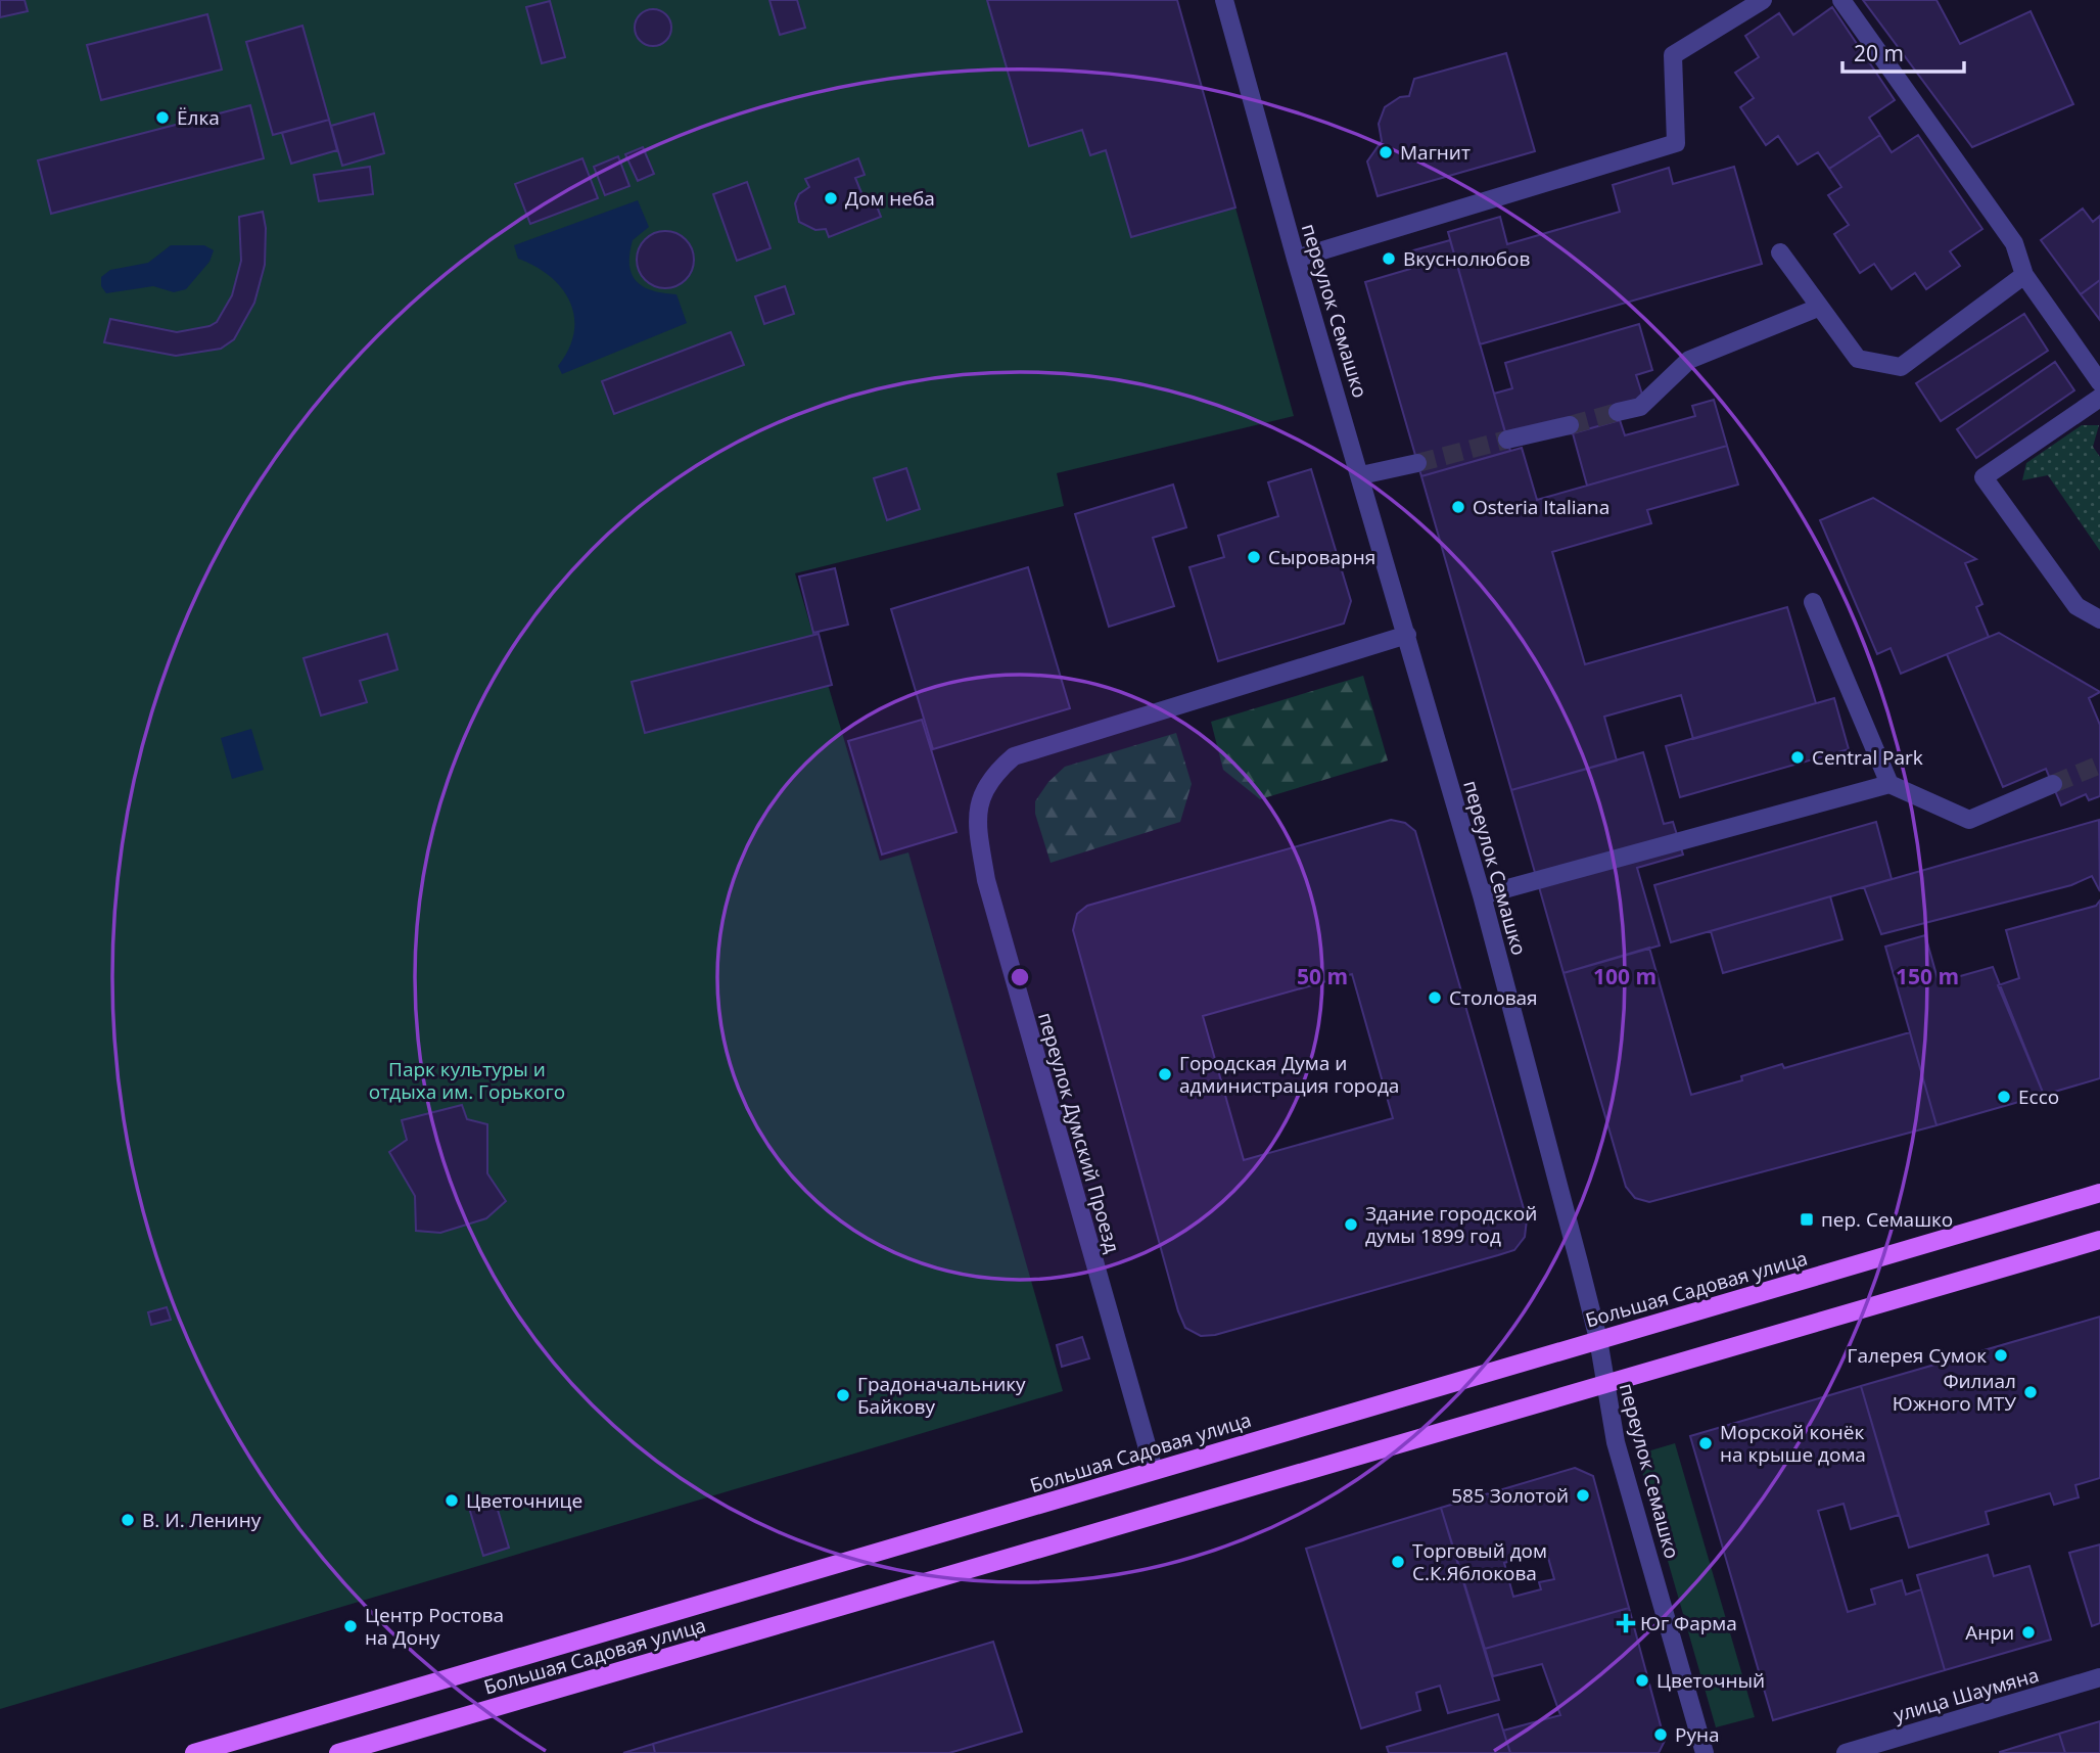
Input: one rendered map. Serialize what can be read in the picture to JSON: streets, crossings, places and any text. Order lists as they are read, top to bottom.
{
  "streets": {
    "main road": ["Большая Садовая улица"],
    "street": ["переулок Семашко", "переулок Думский Проезд", "улица Шаумяна"]
  },
  "crossings": [
    ["переулок Семашко", "переулок Думский Проезд"],
    ["переулок Семашко", "Большая Садовая улица"],
    ["переулок Думский Проезд", "Большая Садовая улица"]
  ],
  "parks": ["Парк культуры и отдыха им. Горького"],
  "places": {
    "other": [
      "Ёлка",
      "Магнит",
      "Дом неба",
      "Вкуснолюбов",
      "Osteria Italiana",
      "Cыроварня",
      "Central Park",
      "Столовая",
      "Городская Дума и администрация города",
      "Ecco",
      "Здание городской думы 1899 год",
      "Галерея Сумок",
      "Филиал Южного МТУ",
      "Градоначальнику Байкову",
      "Морской конёк на крыше дома",
      "585 Золотой",
      "Цветочнице",
      "В. И. Ленину",
      "Торговый дом С.К.Яблокова",
      "Центр Ростова на Дону",
      "Анри",
      "Цветочный",
      "Руна"
    ],
    "transit": ["пер. Семашко"],
    "health": ["Юг Фарма"]
  },
  "scale_bar": "20 m",
  "rings": ["50 m", "100 m", "150 m"]
}
